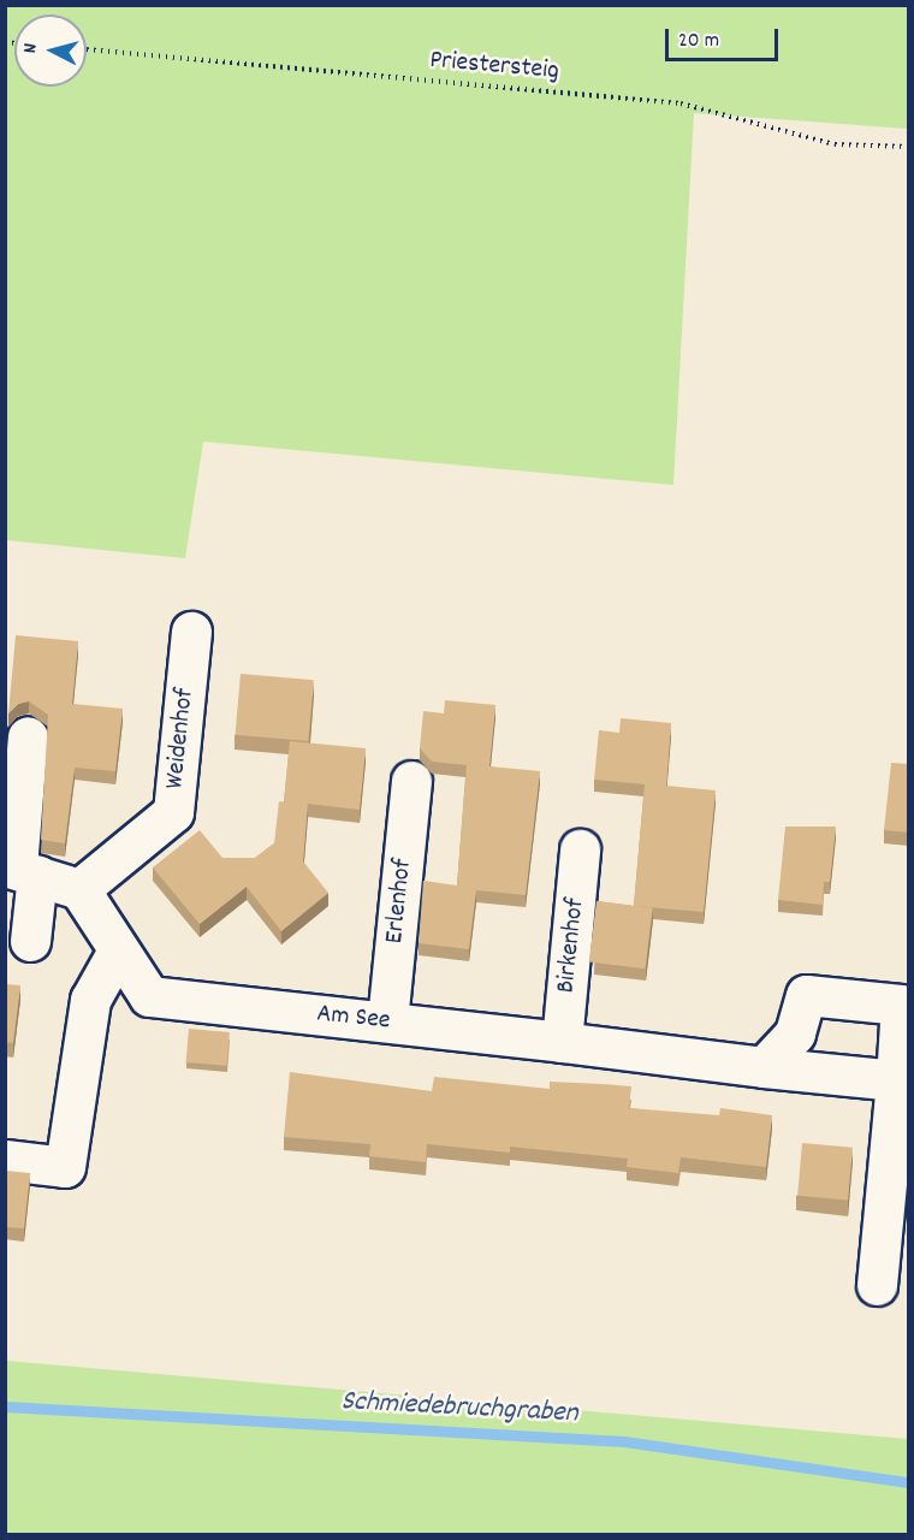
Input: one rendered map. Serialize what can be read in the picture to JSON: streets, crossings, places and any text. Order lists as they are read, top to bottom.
{
  "streets": {
    "street": [
      "Weidenhof",
      "Erlenhof",
      "Birkenhof",
      "Am See"
    ],
    "path": ["Priestersteig"]
  },
  "crossings": [
    ["Weidenhof", "Am See"],
    ["Erlenhof", "Am See"],
    ["Birkenhof", "Am See"]
  ],
  "water": ["Schmiedebruchgraben"],
  "scale_bar": "20 m",
  "north": "left"
}
